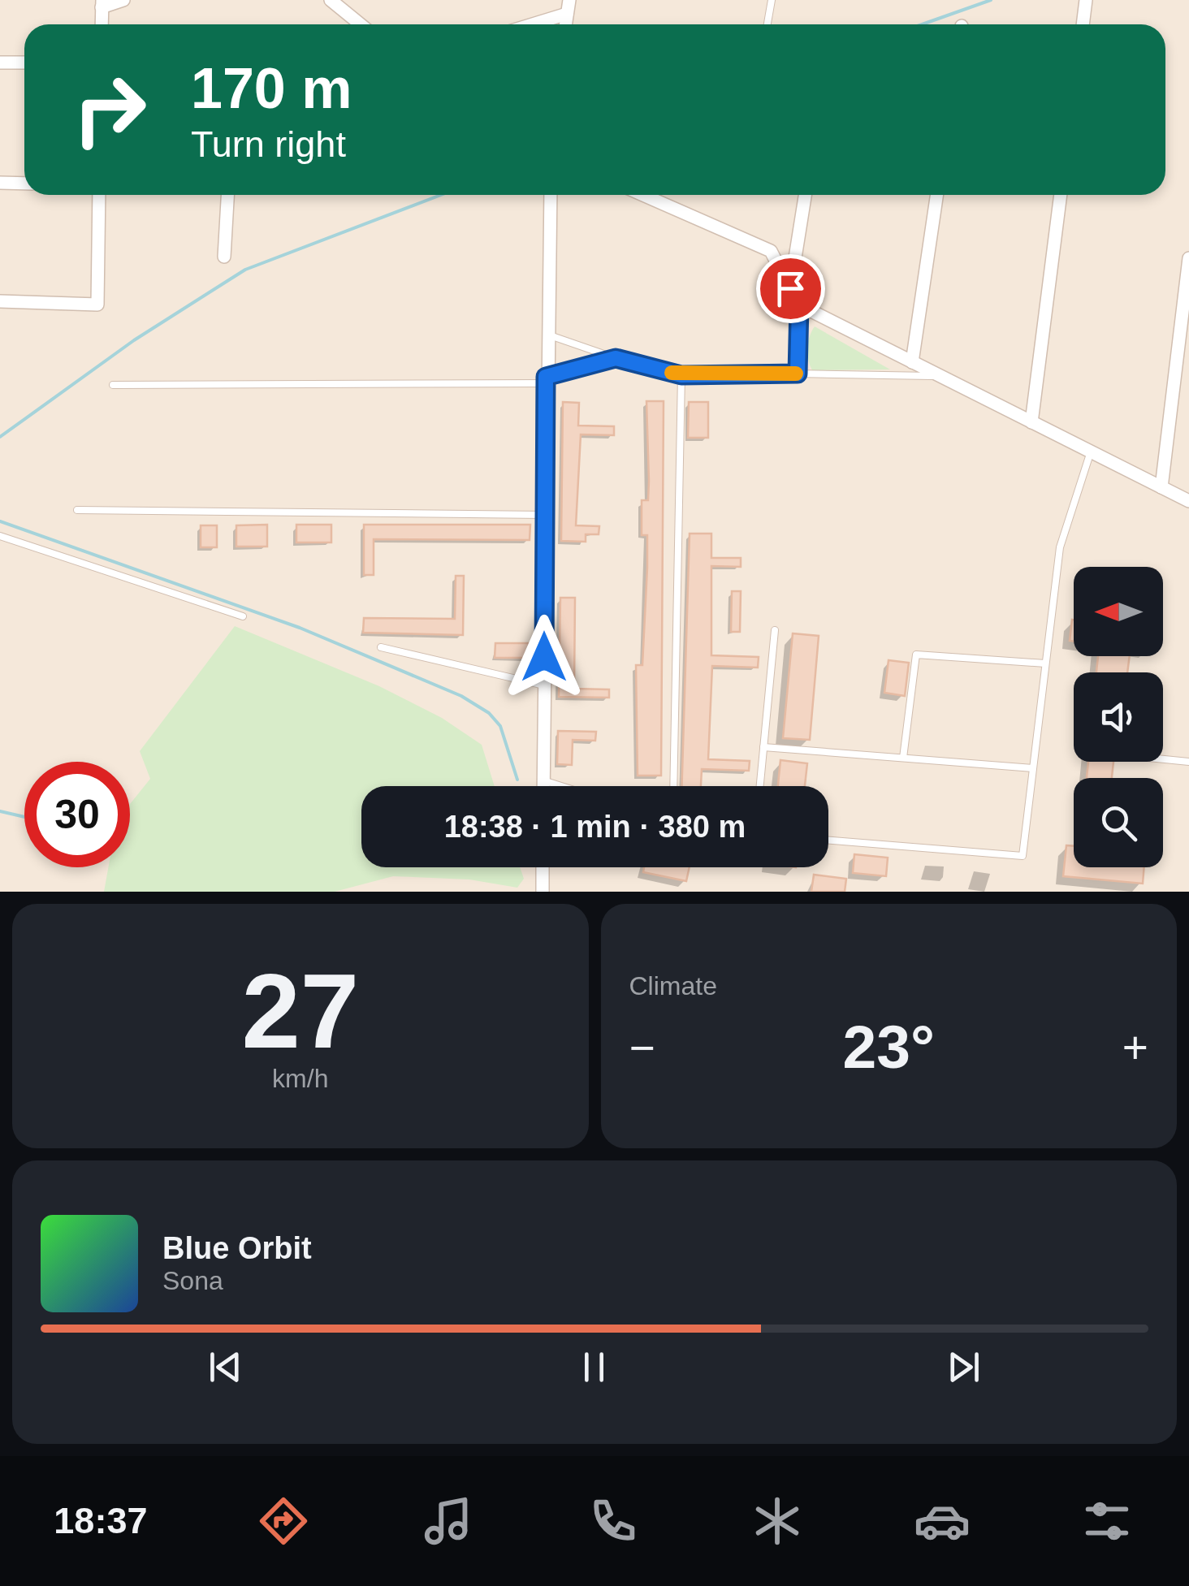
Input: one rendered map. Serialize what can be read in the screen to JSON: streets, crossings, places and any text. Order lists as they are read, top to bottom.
{
  "north": "left",
  "page": {
    "turn": ["170 m", "Turn right"],
    "limit": "30",
    "trip": "18:38 · 1 min · 380 m",
    "tile": [
      ["27", "km/h"],
      "Climate"
    ],
    "heat": ["−", "23°", "+"],
    "song": ["Blue Orbit", "Sona"],
    "tabs": "18:37"
  }
}
